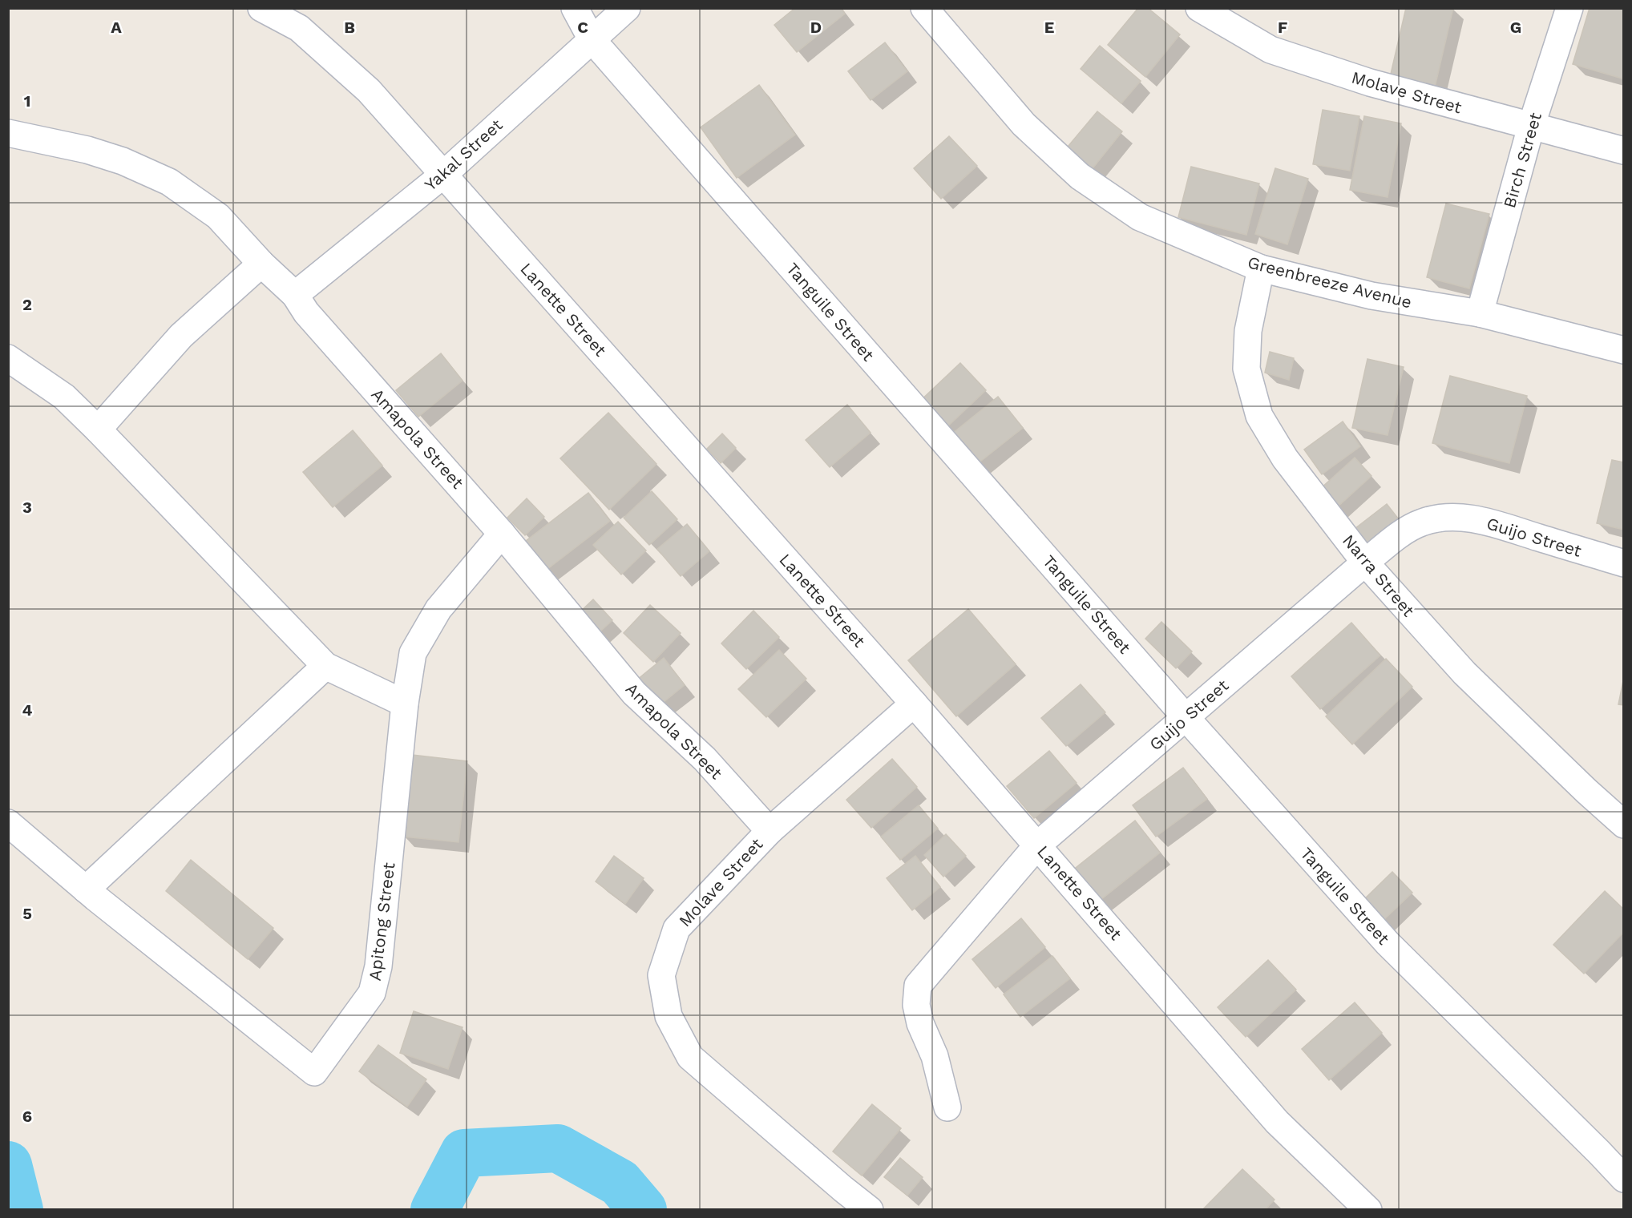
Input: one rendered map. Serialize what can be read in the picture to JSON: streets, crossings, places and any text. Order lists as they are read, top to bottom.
{
  "streets": {
    "street": [
      "Molave Street",
      "Yakal Street",
      "Birch Street",
      "Greenbreeze Avenue",
      "Lanette Street",
      "Tanguile Street",
      "Amapola Street",
      "Guijo Street",
      "Narra Street",
      "Apitong Street"
    ]
  },
  "crossings": [
    ["Molave Street", "Birch Street"],
    ["Molave Street", "Lanette Street"],
    ["Molave Street", "Amapola Street"],
    ["Yakal Street", "Lanette Street"],
    ["Yakal Street", "Tanguile Street"],
    ["Yakal Street", "Amapola Street"],
    ["Birch Street", "Greenbreeze Avenue"],
    ["Greenbreeze Avenue", "Narra Street"],
    ["Lanette Street", "Guijo Street"],
    ["Tanguile Street", "Guijo Street"],
    ["Amapola Street", "Apitong Street"],
    ["Guijo Street", "Narra Street"]
  ],
  "grid": {
    "columns": [
      "A",
      "B",
      "C",
      "D",
      "E",
      "F",
      "G"
    ],
    "rows": [
      "1",
      "2",
      "3",
      "4",
      "5",
      "6"
    ]
  }
}
